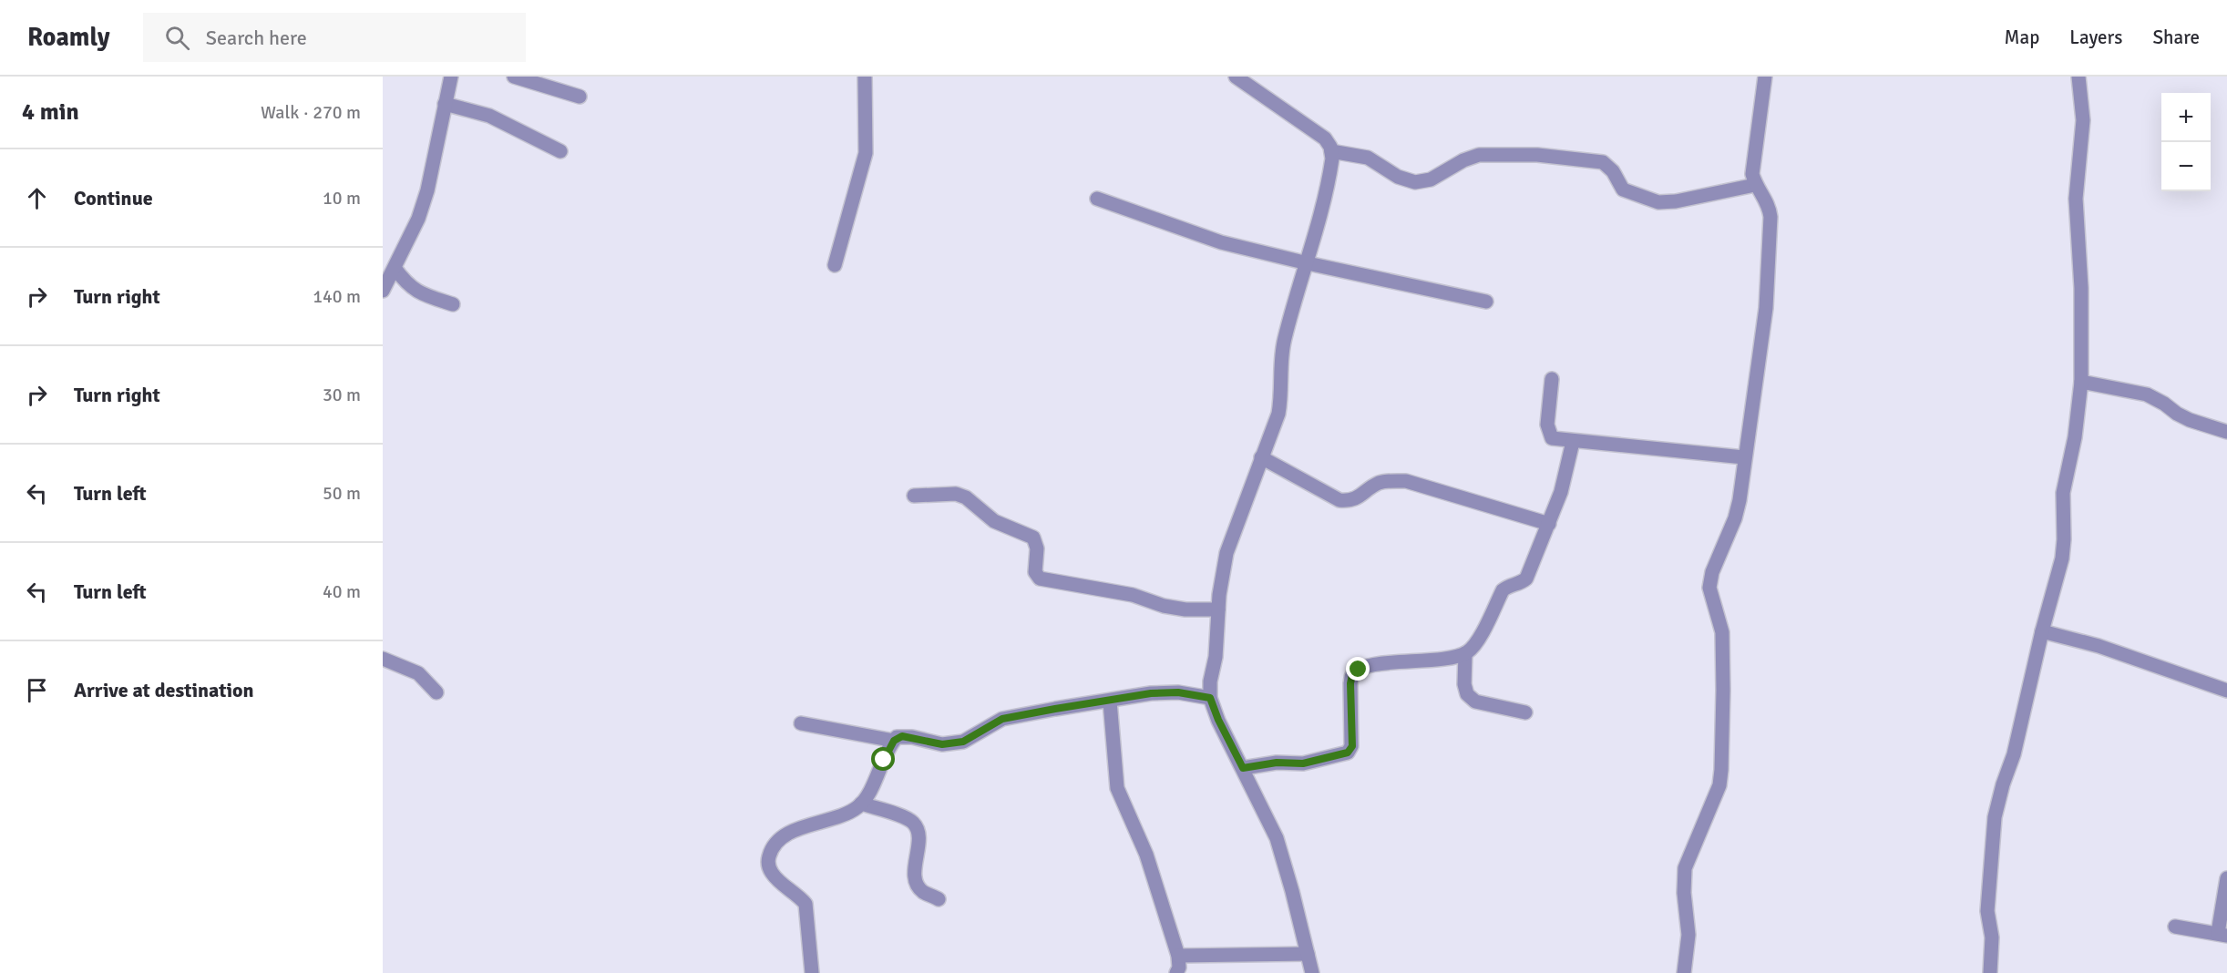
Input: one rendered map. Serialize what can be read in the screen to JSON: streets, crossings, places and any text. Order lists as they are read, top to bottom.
{
  "page": {
    "header": "Roamly",
    "search": "Search here",
    "nav": ["Map", "Layers", "Share"],
    "heading": ["4 min", "Walk · 270 m"],
    "map_buttons": ["+", "−"],
    "list": [
      ["Continue", "10 m"],
      ["Turn right", "140 m"],
      ["Turn right", "30 m"],
      ["Turn left", "50 m"],
      ["Turn left", "40 m"],
      "Arrive at destination"
    ]
  }
}
